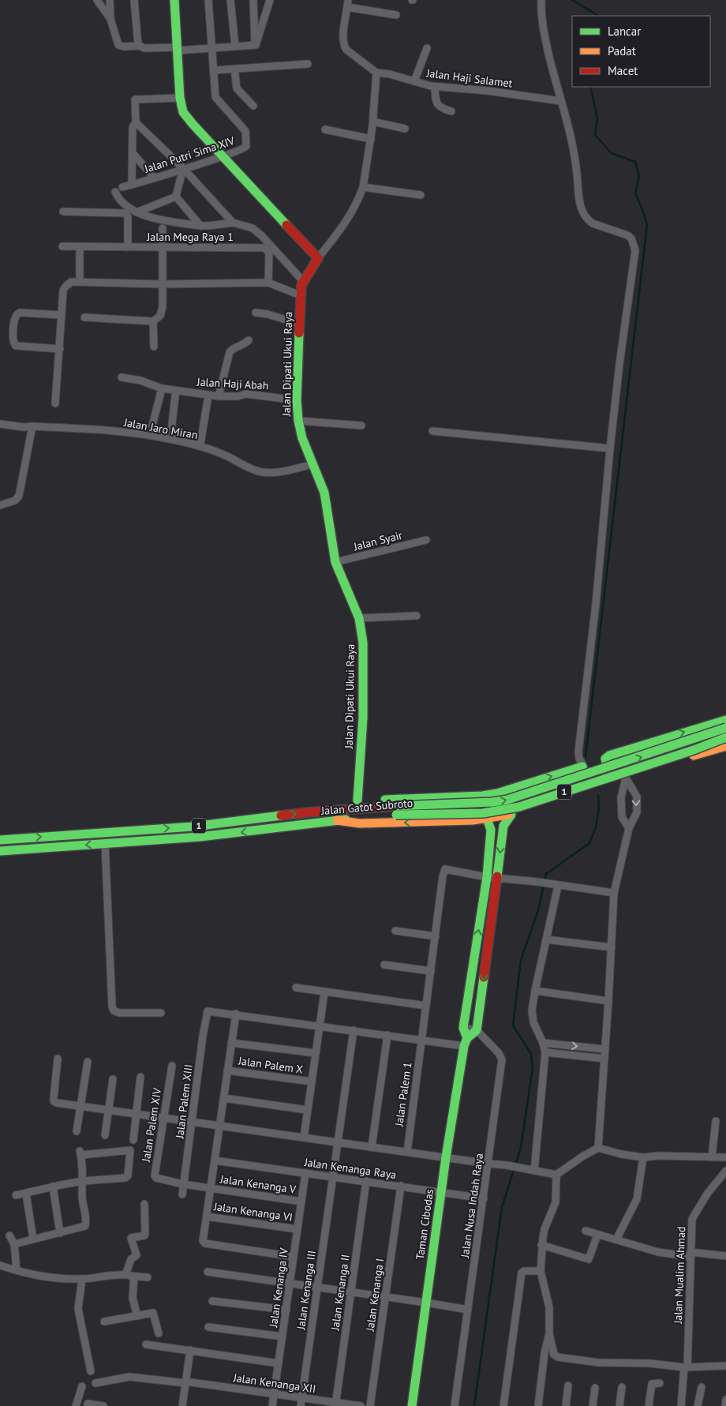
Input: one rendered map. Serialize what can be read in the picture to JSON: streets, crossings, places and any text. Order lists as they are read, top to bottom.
{
  "streets": {
    "main road": [
      "Jalan Dipati Ukui Raya",
      "1",
      "Jalan Gatot Subroto",
      "Taman Cibodas"
    ],
    "street": [
      "Jalan Haji Salamet",
      "Jalan Putri Sima XIV",
      "Jalan Mega Raya 1",
      "Jalan Haji Abah",
      "Jalan Jaro Miran",
      "Jalan Syair",
      "Jalan Palem X",
      "Jalan Palem 1",
      "Jalan Palem XIII",
      "Jalan Palem XIV",
      "Jalan Kenanga Raya",
      "Jalan Kenanga V",
      "Jalan Nusa Indah Raya",
      "Jalan Kenanga VI",
      "Jalan Mualim Ahmad",
      "Jalan Kenanga IV",
      "Jalan Kenanga III",
      "Jalan Kenanga II",
      "Jalan Kenanga I",
      "Jalan Kenanga XII"
    ]
  },
  "crossings": [
    ["Jalan Haji Salamet", "Jalan Dipati Ukui Raya"],
    ["Jalan Dipati Ukui Raya", "Jalan Haji Abah"],
    ["Jalan Dipati Ukui Raya", "Jalan Jaro Miran"],
    ["Jalan Dipati Ukui Raya", "Jalan Syair"],
    ["Jalan Palem XIII", "Jalan Palem XIV"],
    ["Jalan Palem XIV", "Jalan Kenanga V"],
    ["Jalan Kenanga Raya", "Jalan Nusa Indah Raya"],
    ["Jalan Kenanga Raya", "Taman Cibodas"],
    ["Jalan Kenanga Raya", "Jalan Kenanga IV"],
    ["Jalan Kenanga Raya", "Jalan Kenanga III"],
    ["Jalan Kenanga Raya", "Jalan Kenanga II"],
    ["Jalan Kenanga Raya", "Jalan Kenanga I"],
    ["Jalan Kenanga V", "Jalan Kenanga IV"],
    ["Jalan Kenanga VI", "Jalan Kenanga IV"],
    ["Jalan Kenanga IV", "Jalan Kenanga XII"],
    ["Jalan Kenanga III", "Jalan Kenanga XII"],
    ["Jalan Kenanga II", "Jalan Kenanga XII"]
  ],
  "legend": ["Lancar", "Padat", "Macet"]
}
